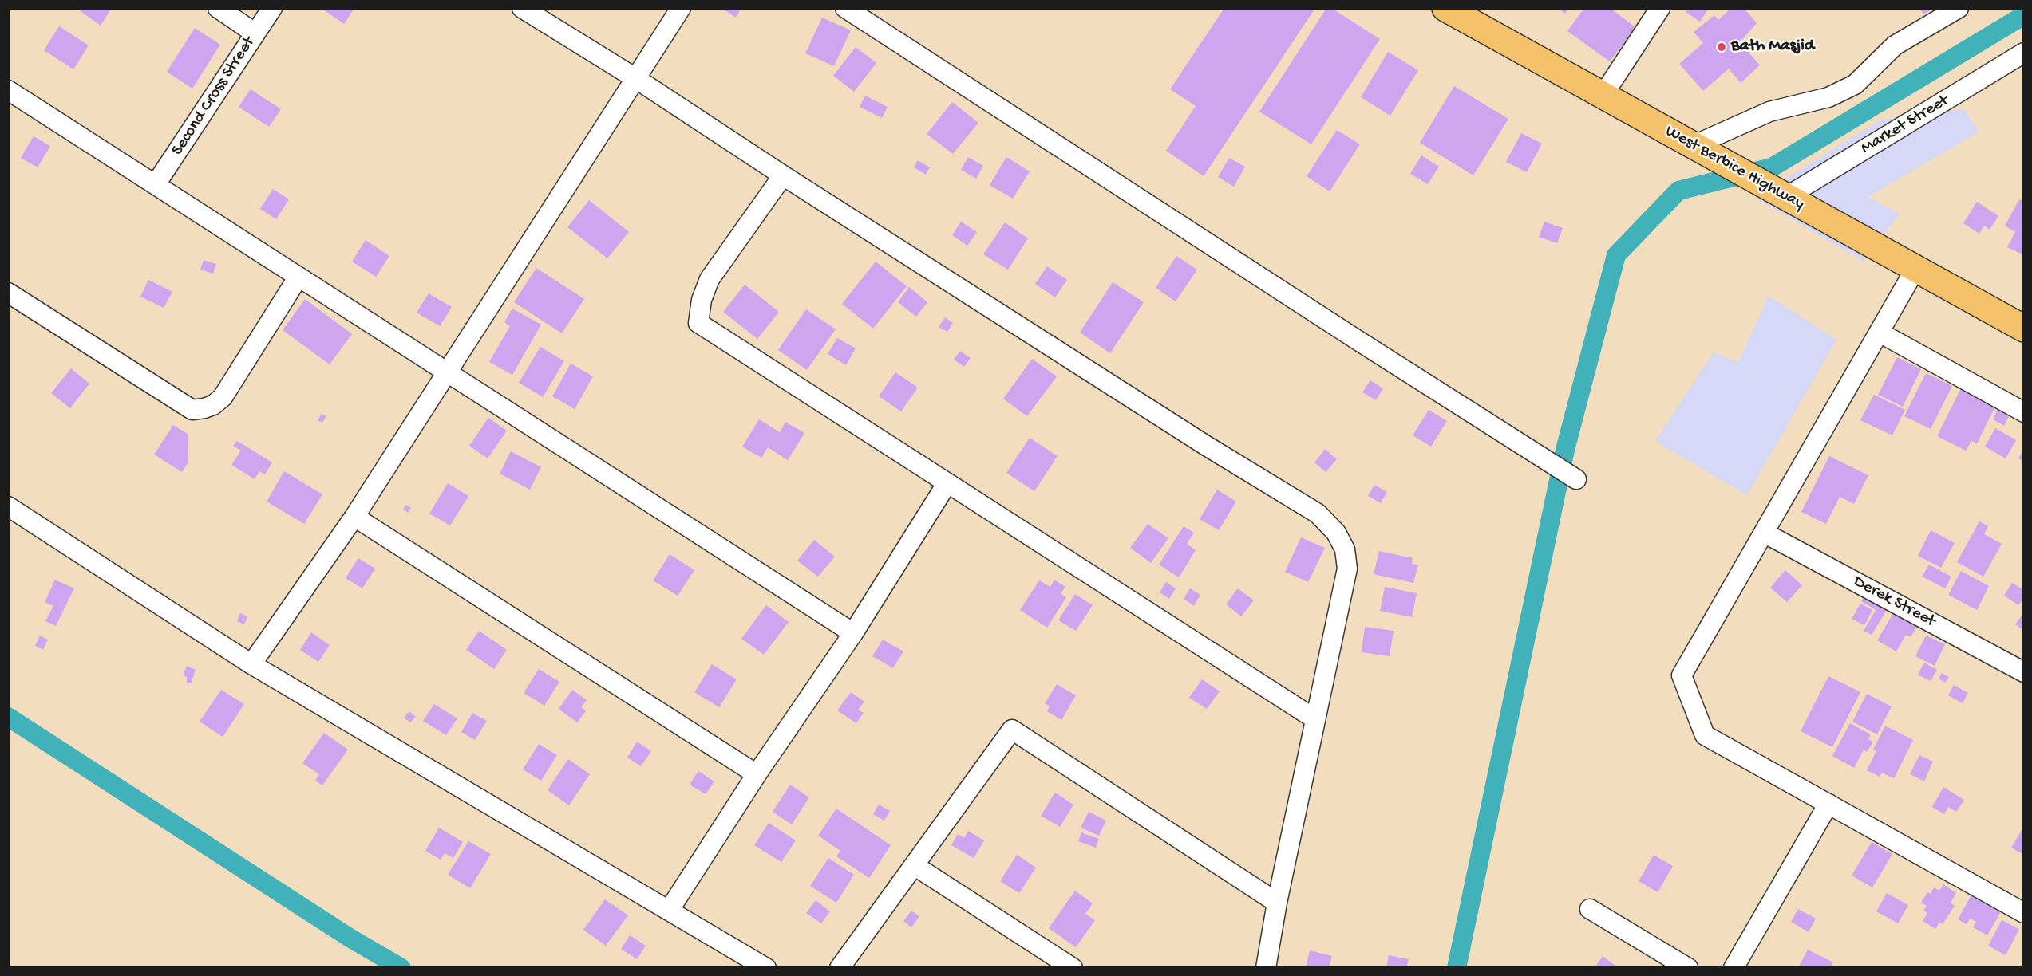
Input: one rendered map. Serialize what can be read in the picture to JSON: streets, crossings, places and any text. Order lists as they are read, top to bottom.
{
  "streets": {
    "main road": ["West Berbice Highway"],
    "street": ["Second Cross Street", "Market Street", "Derek Street"]
  },
  "crossings": [
    ["Market Street", "West Berbice Highway"]
  ],
  "places": ["Bath Masjid"]
}
